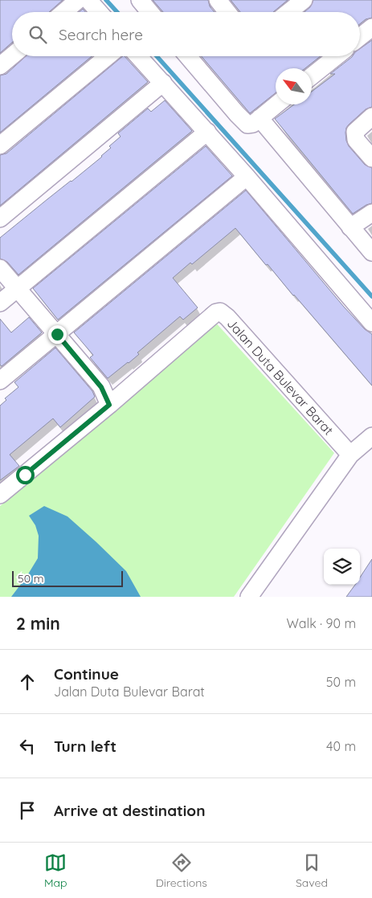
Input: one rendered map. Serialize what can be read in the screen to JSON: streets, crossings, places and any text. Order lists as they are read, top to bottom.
{
  "streets": {
    "street": ["Jalan Duta Bulevar Barat"]
  },
  "scale_bar": "50 m",
  "north": "top left",
  "page": {
    "search": "Search here",
    "scale": "50 m",
    "heading": ["2 min", "Walk · 90 m"],
    "list": [
      ["Continue", "Jalan Duta Bulevar Barat", "50 m"],
      ["Turn left", "40 m"],
      "Arrive at destination"
    ],
    "nav": ["Map", "Directions", "Saved"]
  }
}
